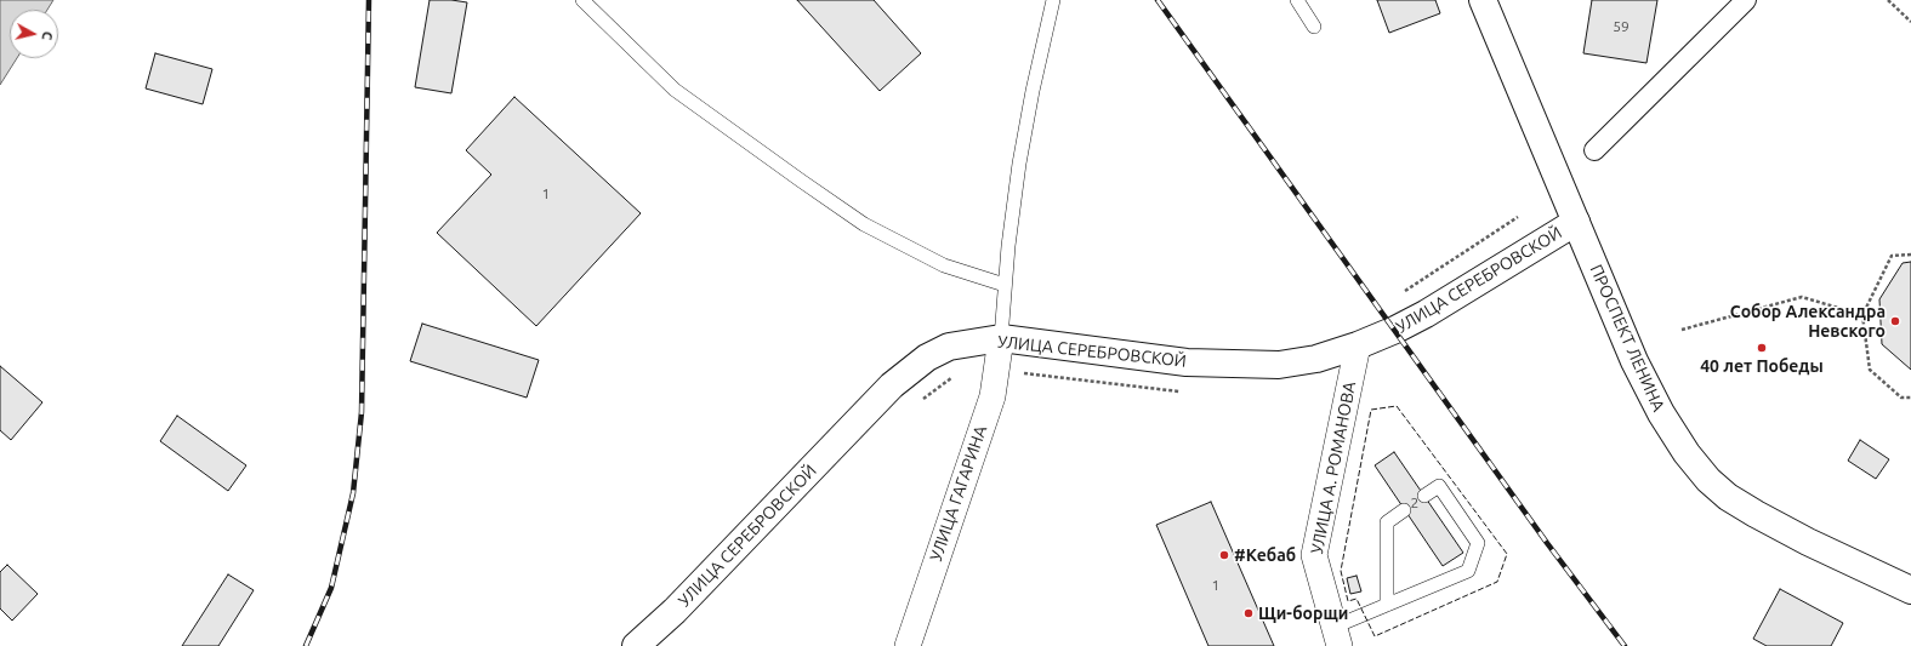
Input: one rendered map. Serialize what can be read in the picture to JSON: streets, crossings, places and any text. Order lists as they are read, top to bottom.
{
  "streets": {
    "street": [
      "УЛИЦА СЕРЕБРОВСКОЙ",
      "ПРОСПЕКТ ЛЕНИНА",
      "УЛИЦА А. РОМАНОВА",
      "УЛИЦА ГАГАРИНА"
    ]
  },
  "crossings": [
    ["УЛИЦА СЕРЕБРОВСКОЙ", "ПРОСПЕКТ ЛЕНИНА"],
    ["УЛИЦА СЕРЕБРОВСКОЙ", "УЛИЦА А. РОМАНОВА"],
    ["УЛИЦА СЕРЕБРОВСКОЙ", "УЛИЦА ГАГАРИНА"]
  ],
  "places": [
    "Собор Александра Невского",
    "40 лет Победы",
    "#Кебаб",
    "Щи-борщи"
  ],
  "house_numbers": [
    "59",
    "1",
    "2",
    "1"
  ],
  "north": "right"
}
